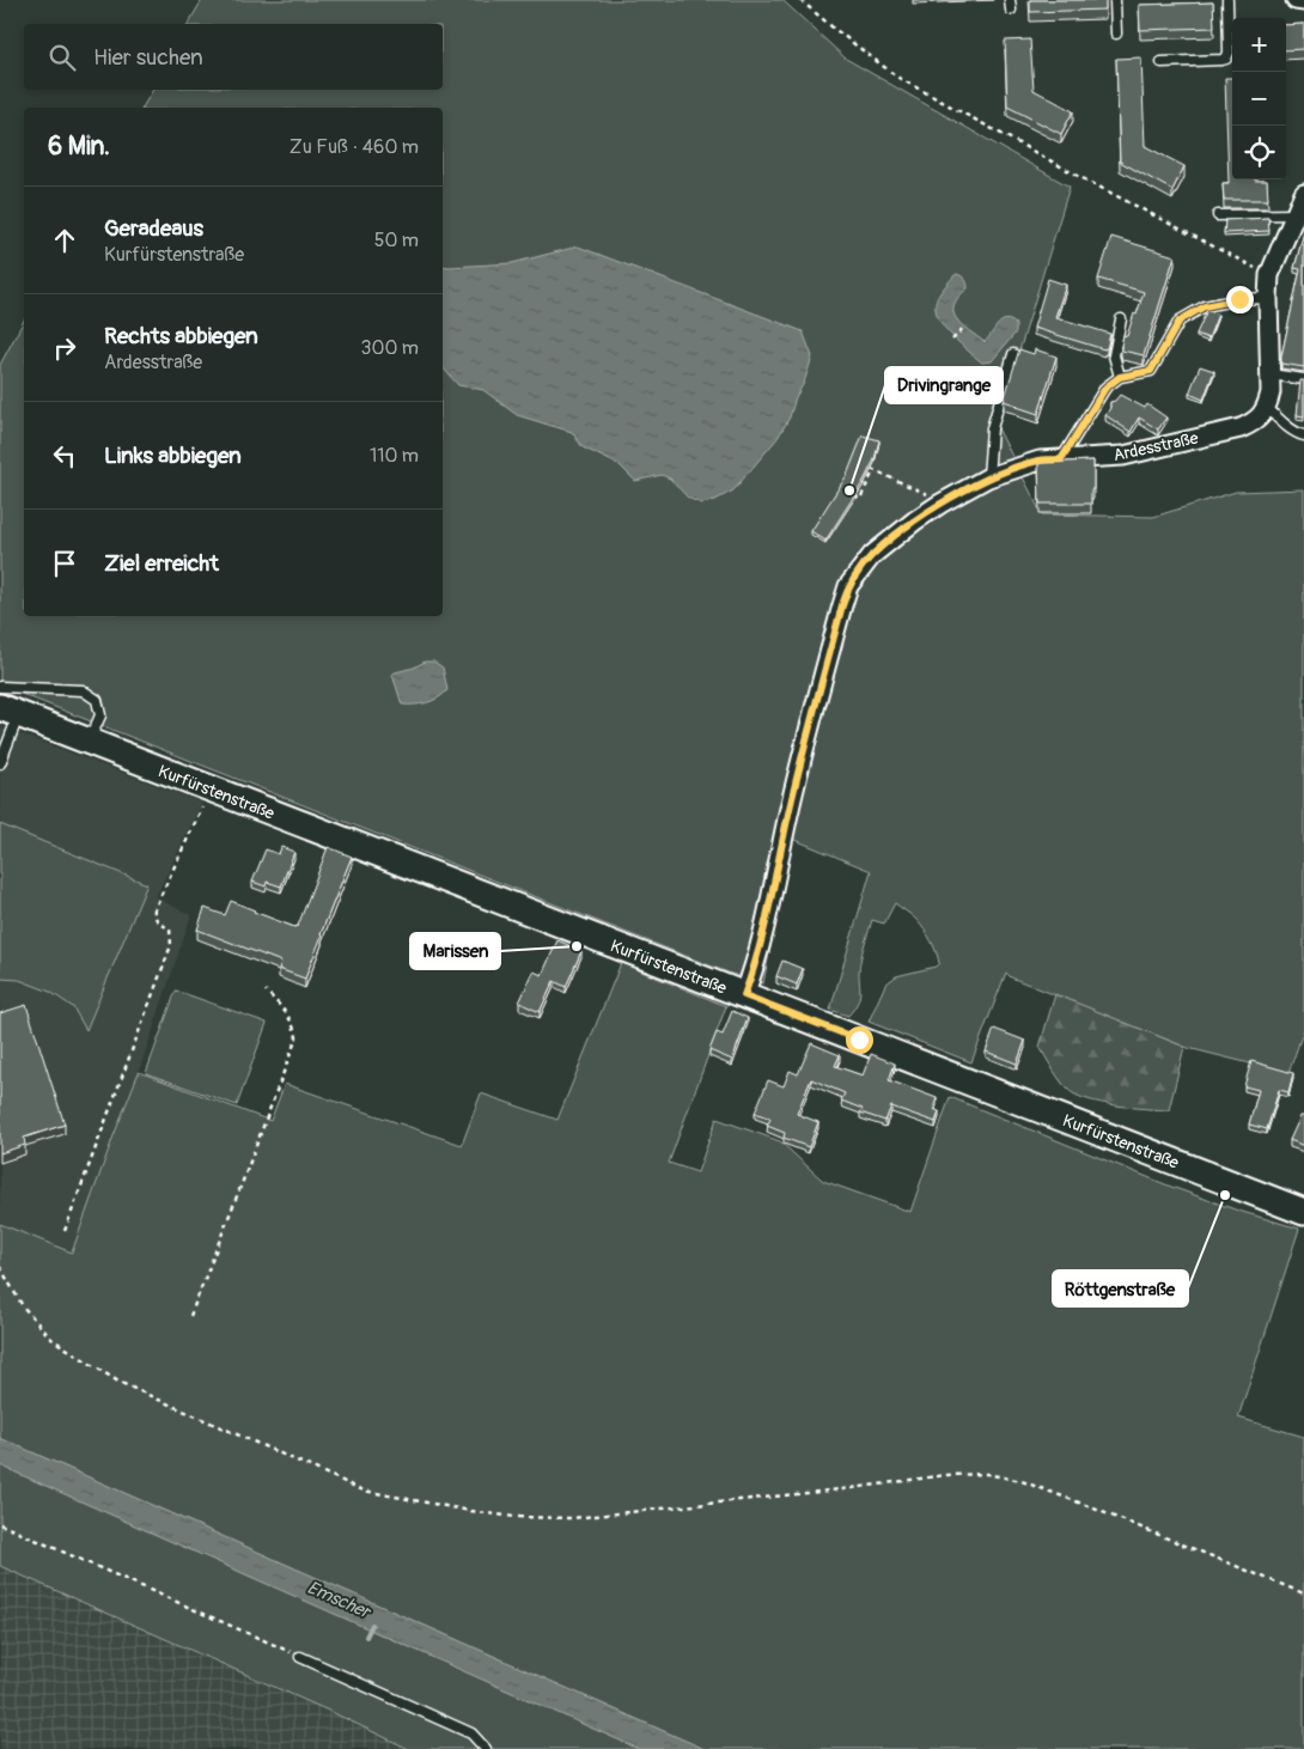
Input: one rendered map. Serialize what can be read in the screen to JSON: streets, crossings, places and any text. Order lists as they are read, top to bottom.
{
  "streets": {
    "main road": ["Kurfürstenstraße"],
    "street": ["Ardesstraße"]
  },
  "crossings": [
    ["Ardesstraße", "Kurfürstenstraße"]
  ],
  "water": ["Emscher"],
  "places": ["Drivingrange", "Marissen", "Röttgenstraße"],
  "page": {
    "map_buttons": ["+", "−"],
    "search": "Hier suchen",
    "heading": ["6 Min.", "Zu Fuß · 460 m"],
    "list": [
      ["Geradeaus", "Kurfürstenstraße", "50 m"],
      ["Rechts abbiegen", "Ardesstraße", "300 m"],
      ["Links abbiegen", "110 m"],
      "Ziel erreicht"
    ]
  }
}
